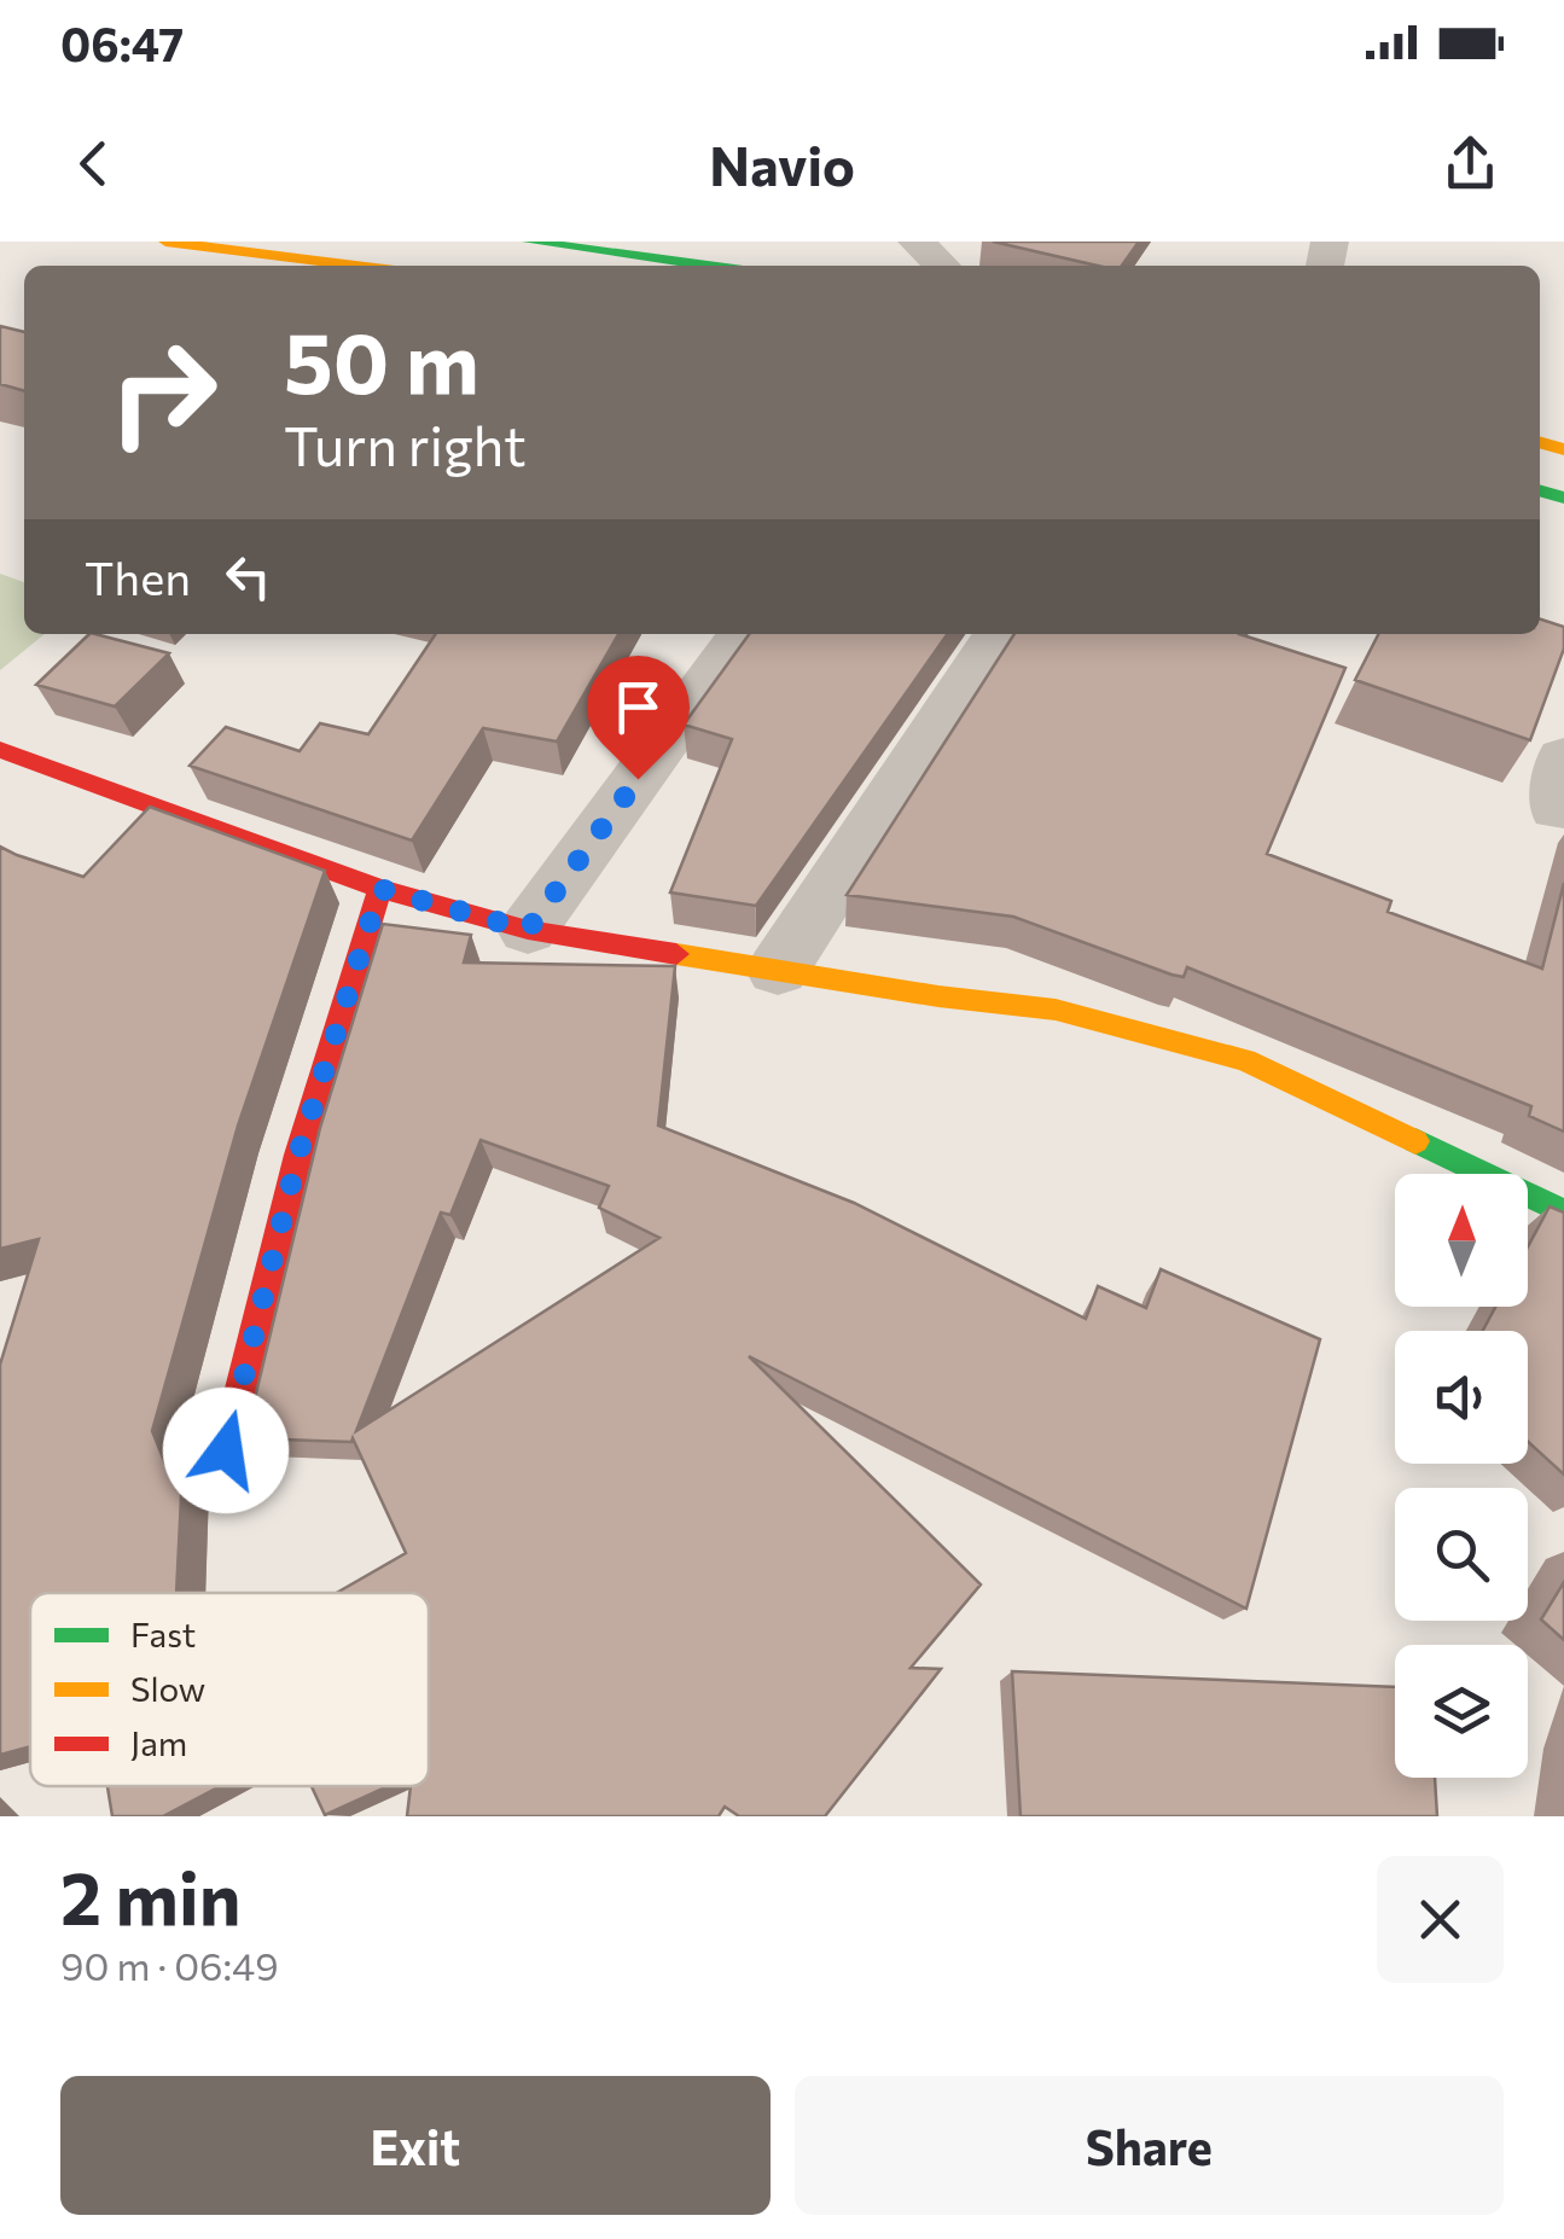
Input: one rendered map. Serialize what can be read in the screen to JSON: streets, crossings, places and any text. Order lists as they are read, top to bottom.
{
  "legend": ["Fast", "Slow", "Jam"],
  "north": "top",
  "page": {
    "status": "06:47",
    "header": "Navio",
    "turn": ["50 m", "Turn right"],
    "then": "Then",
    "heading": ["2 min", "90 m · 06:49"],
    "buttons": ["Exit", "Share"]
  }
}
